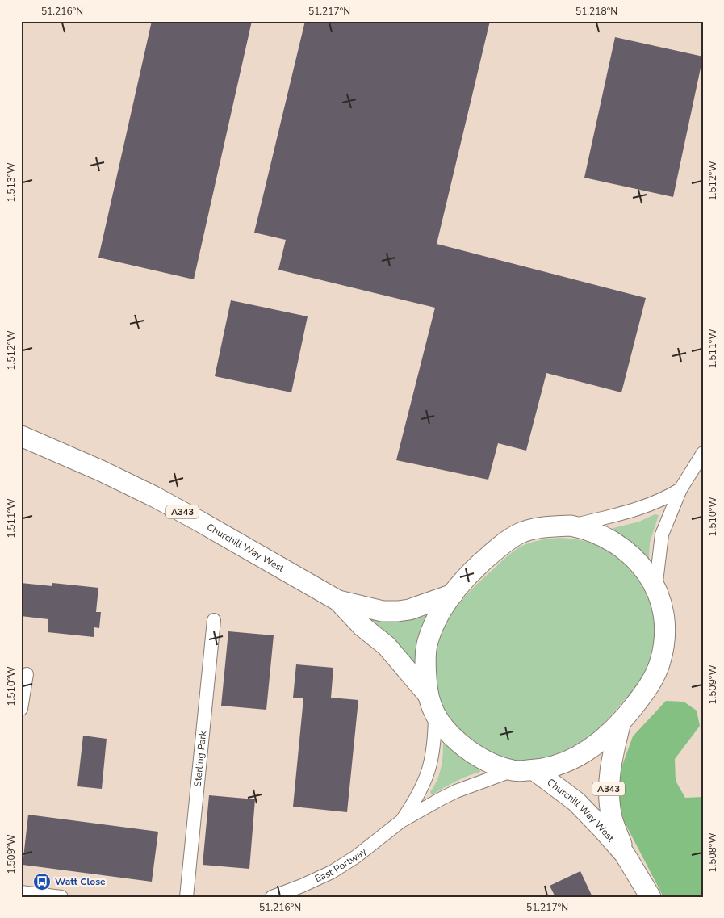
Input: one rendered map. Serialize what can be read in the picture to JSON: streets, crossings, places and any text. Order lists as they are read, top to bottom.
{
  "streets": {
    "main road": ["A343", "Churchill Way West"],
    "street": ["Sterling Park", "East Portway"]
  },
  "places": {
    "bus stop": ["Watt Close"]
  },
  "coordinates": [
    "51.216°N",
    "51.217°N",
    "51.218°N",
    "1.512°W",
    "1.513°W",
    "1.511°W",
    "1.510°W",
    "1.509°W",
    "1.508°W"
  ]
}
